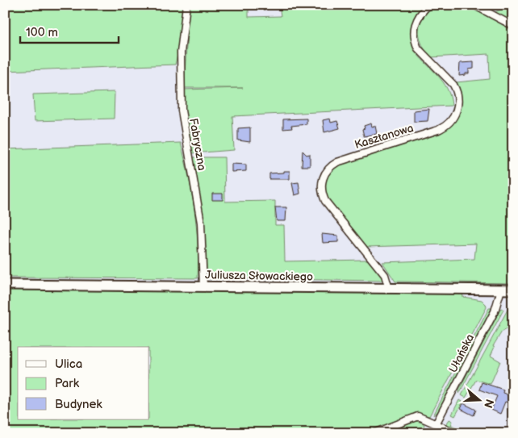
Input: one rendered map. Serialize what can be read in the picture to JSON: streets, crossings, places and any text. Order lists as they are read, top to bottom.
{
  "streets": {
    "street": [
      "Kasztanowa",
      "Fabryczna",
      "Juliusza Słowackiego",
      "Ułańska"
    ]
  },
  "crossings": [
    ["Kasztanowa", "Juliusza Słowackiego"],
    ["Fabryczna", "Juliusza Słowackiego"],
    ["Juliusza Słowackiego", "Ułańska"]
  ],
  "legend": ["Ulica", "Park", "Budynek"],
  "scale_bar": "100 m",
  "north": "right"
}
